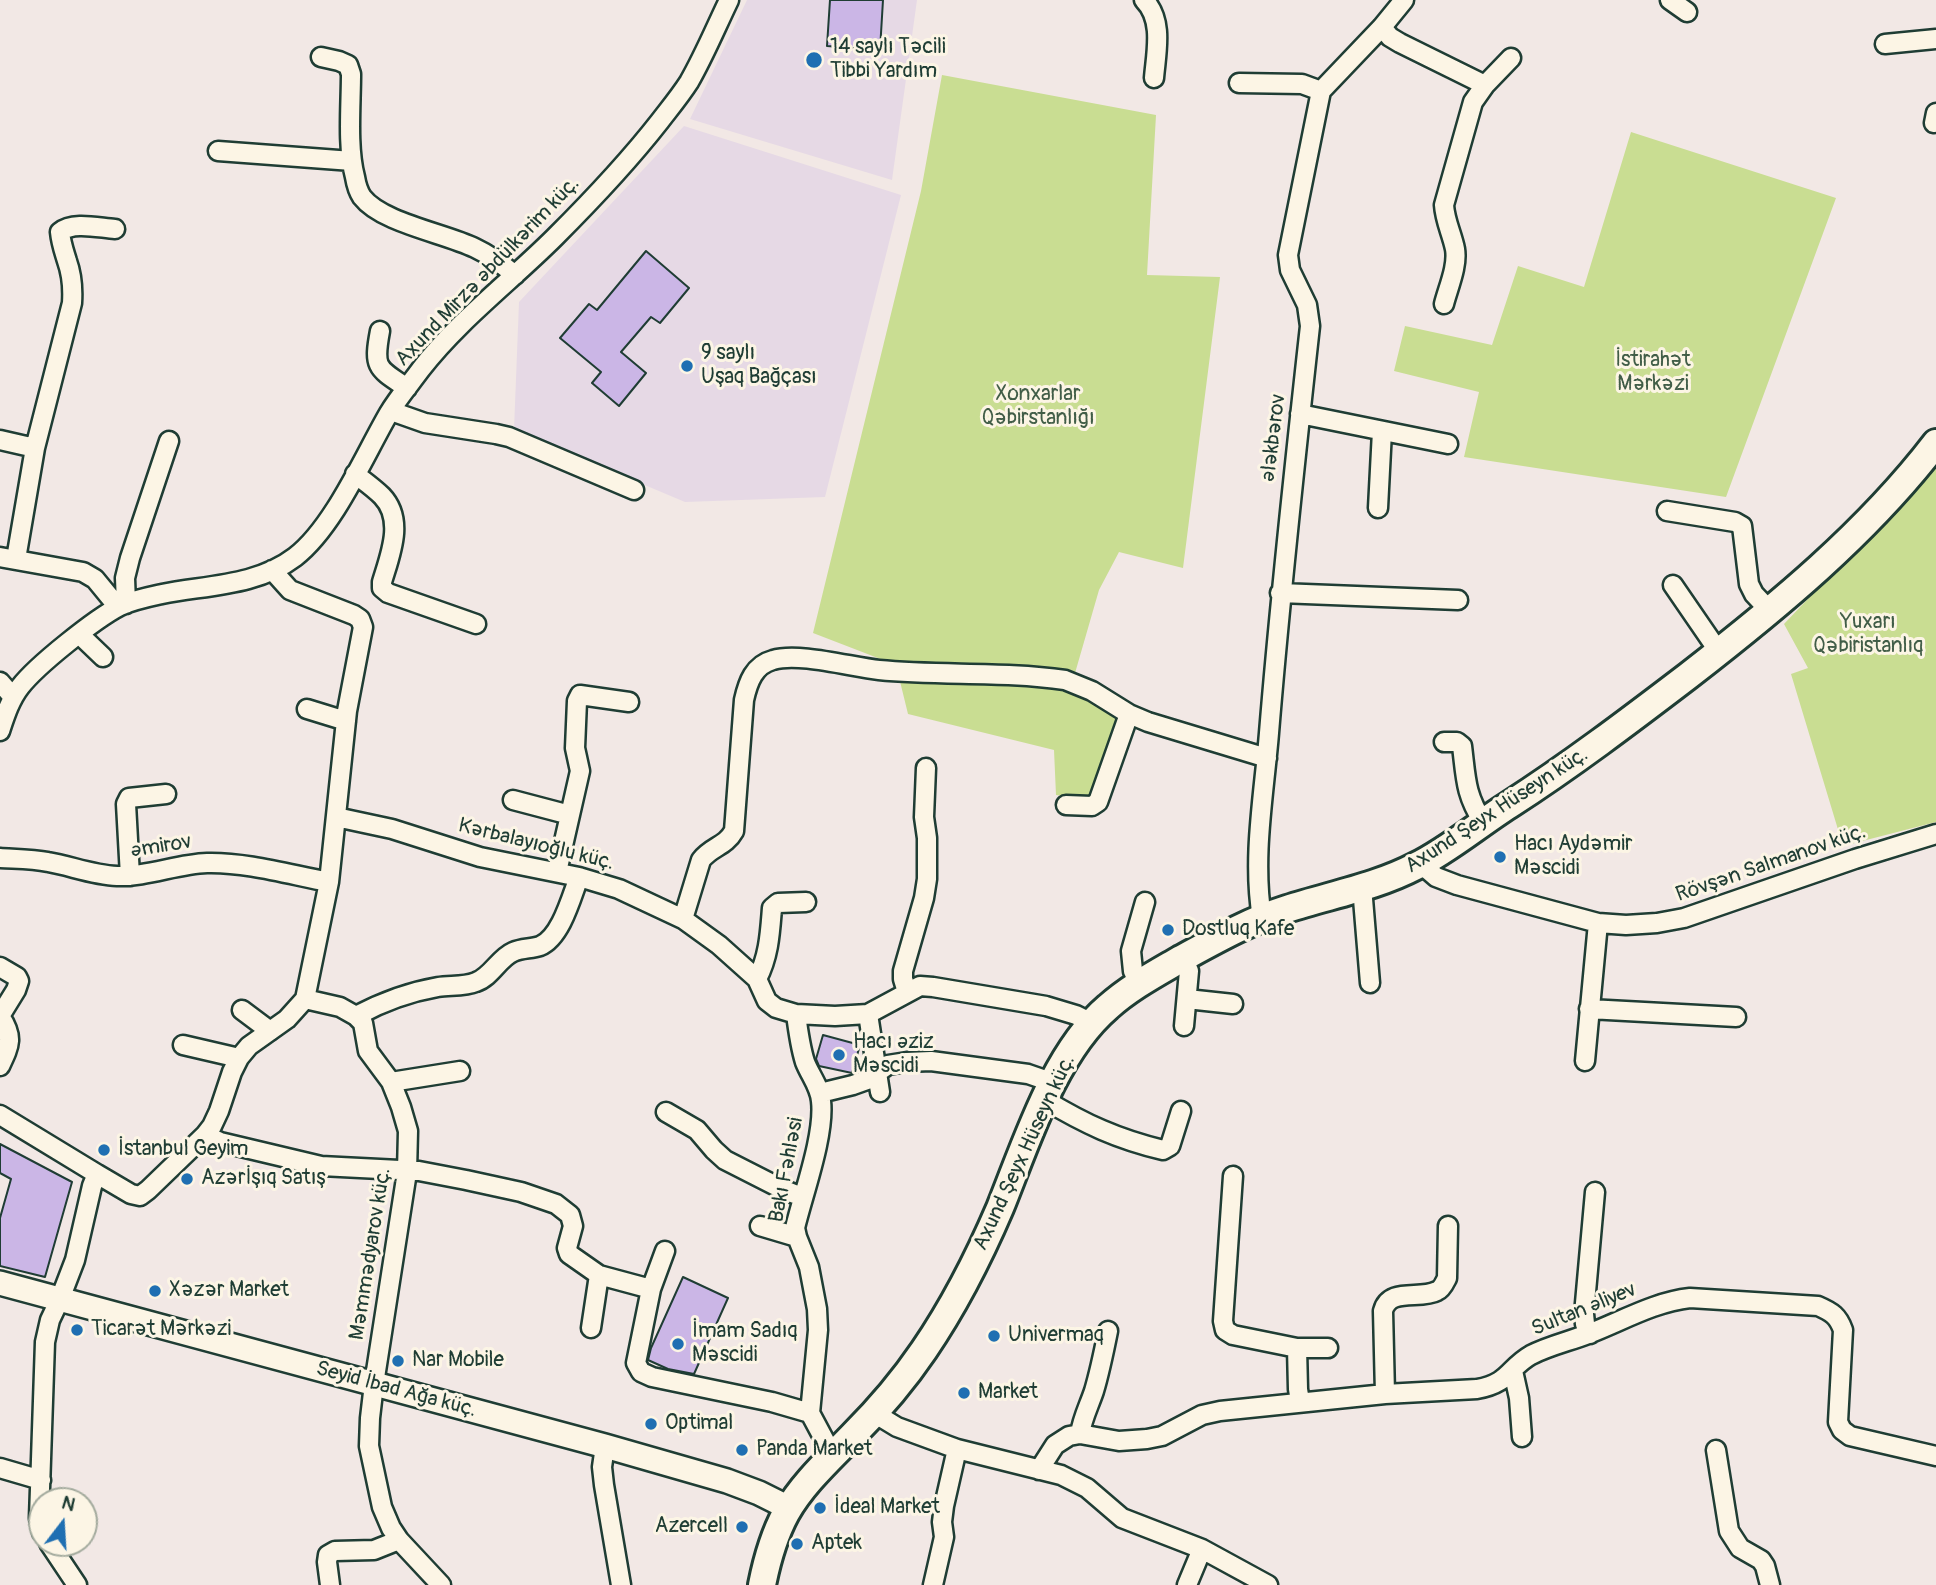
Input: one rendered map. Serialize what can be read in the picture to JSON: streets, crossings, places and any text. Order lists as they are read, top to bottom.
{
  "streets": {
    "main road": ["Axund Şeyx Hüseyn küç."],
    "street": [
      "Axund Mirzə Əbdülkərim küç.",
      "Ələkbərov",
      "Kərbalayıoğlu küç.",
      "Əmirov",
      "Rövşən Salmanov küç.",
      "Bakı Fəhləsi",
      "Məmmədyarov küç.",
      "Sultan Əliyev",
      "Seyid İbad Ağa küç."
    ]
  },
  "crossings": [
    ["Ələkbərov", "Axund Şeyx Hüseyn küç."],
    ["Axund Şeyx Hüseyn küç.", "Kərbalayıoğlu küç."],
    ["Axund Şeyx Hüseyn küç.", "Rövşən Salmanov küç."],
    ["Axund Şeyx Hüseyn küç.", "Seyid İbad Ağa küç."],
    ["Kərbalayıoğlu küç.", "Bakı Fəhləsi"],
    ["Məmmədyarov küç.", "Seyid İbad Ağa küç."]
  ],
  "parks": ["İstirahət Mərkəzi", "Xonxarlar Qəbirstanlığı", "Yuxarı Qəbiristanlıq"],
  "places": [
    "14 saylı Təcili Tibbi Yardım",
    "9 saylı Uşaq Bağçası",
    "Hacı Aydəmir Məscidi",
    "Dostluq Kafe",
    "Hacı Əziz Məscidi",
    "İstanbul Geyim",
    "Azərİşıq Satış",
    "Xəzər Market",
    "Ticarət Mərkəzi",
    "Univermaq",
    "İmam Sadıq Məscidi",
    "Nar Mobile",
    "Market",
    "Optimal",
    "Panda Market",
    "İdeal Market",
    "Azercell",
    "Aptek"
  ],
  "north": "top"
}
